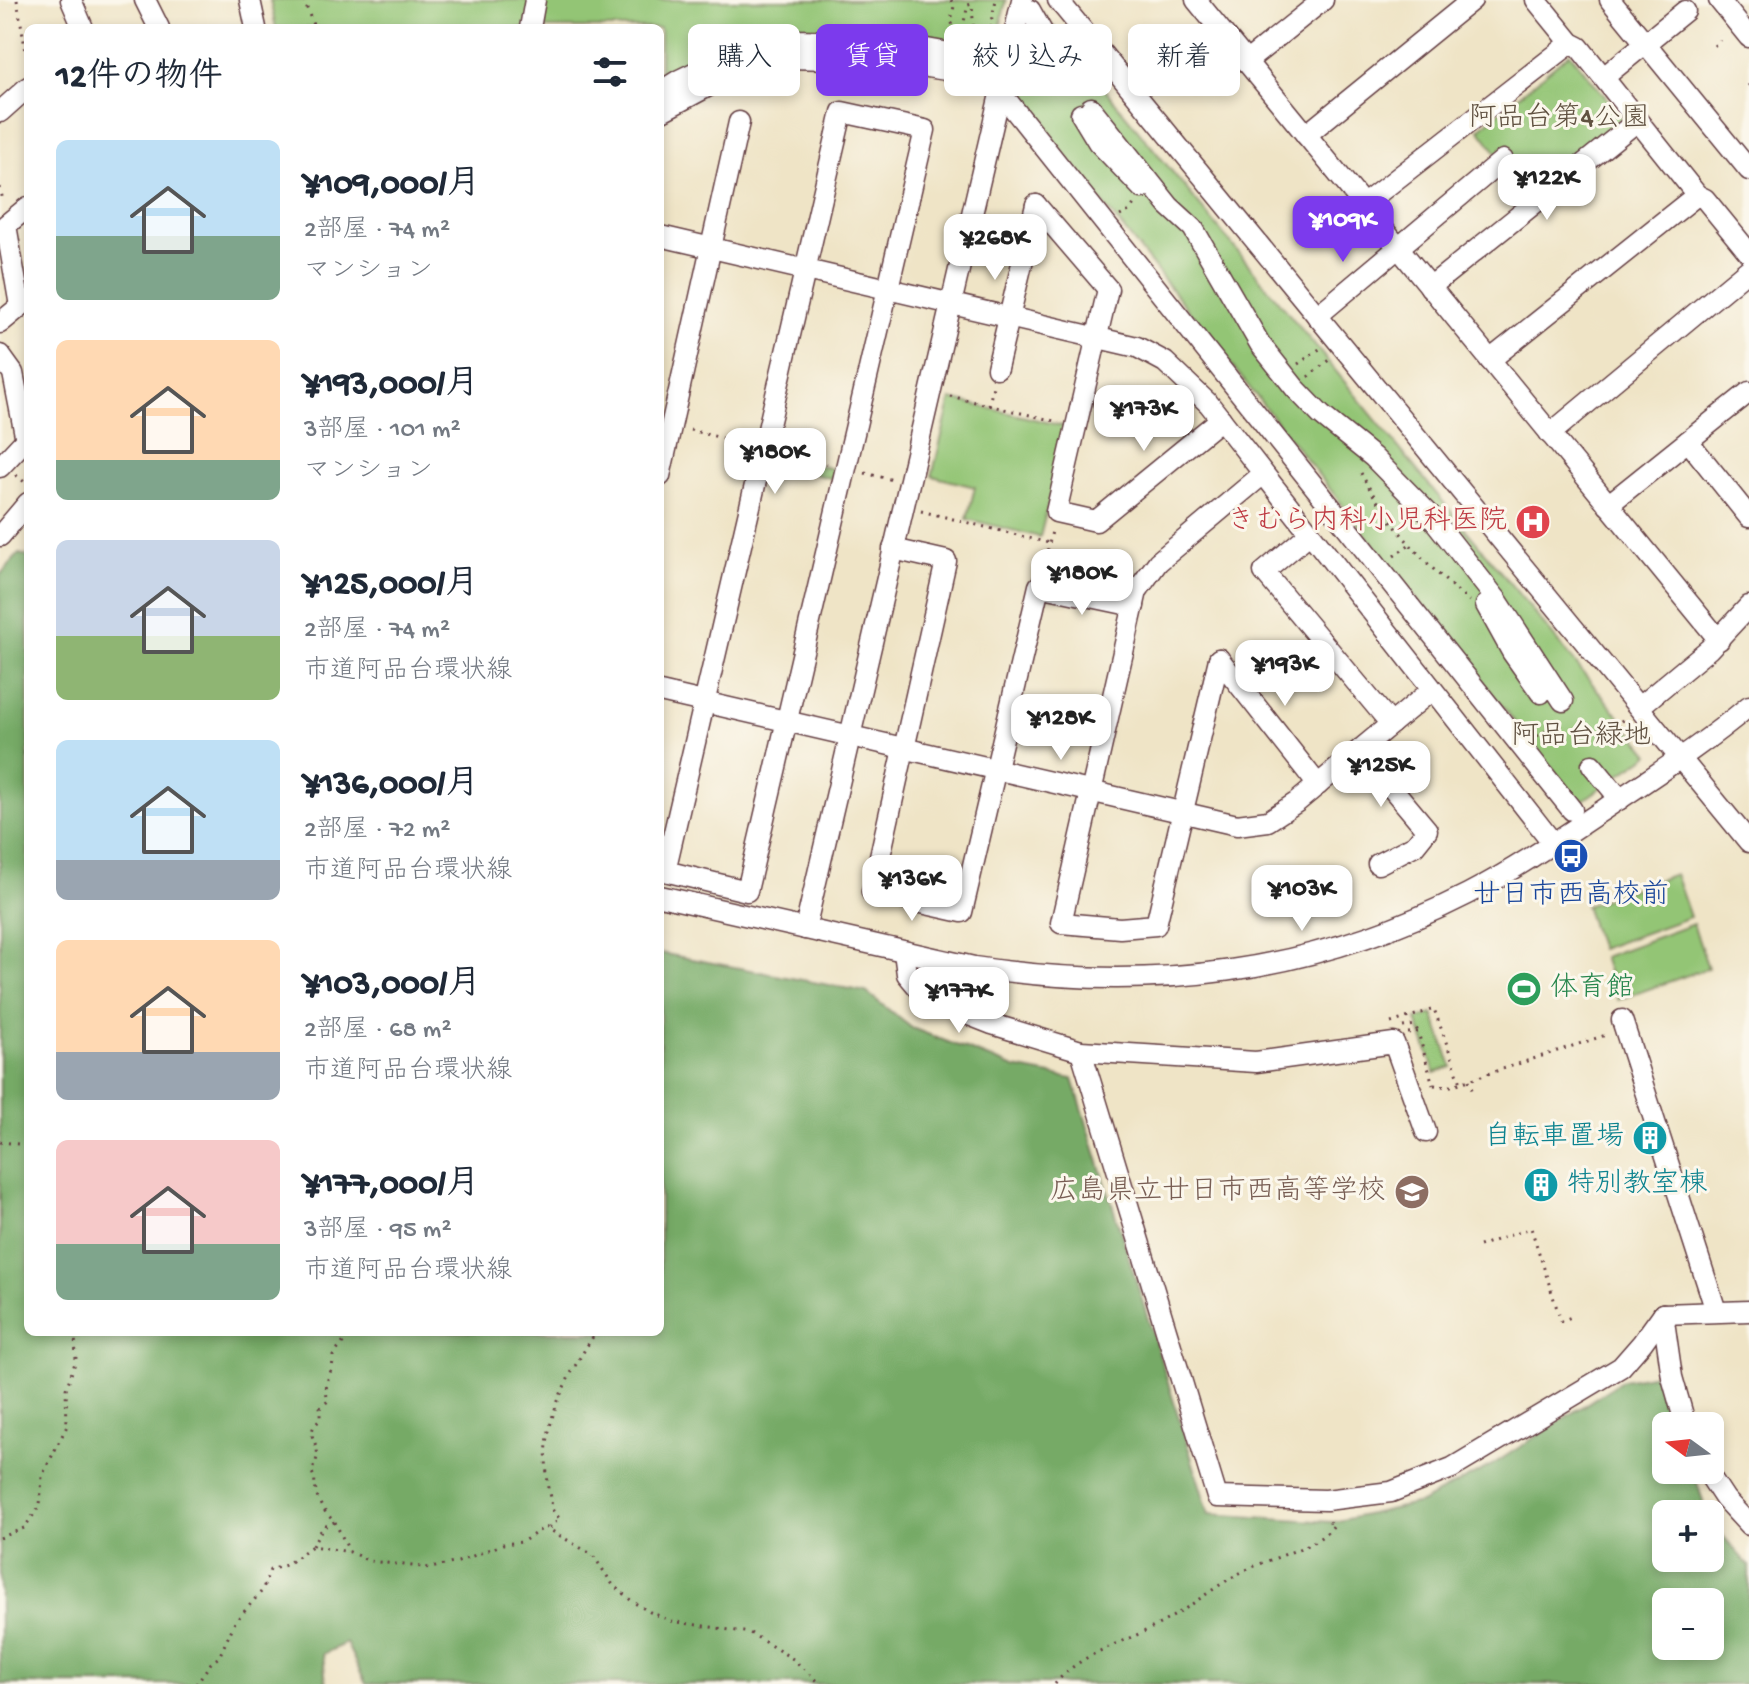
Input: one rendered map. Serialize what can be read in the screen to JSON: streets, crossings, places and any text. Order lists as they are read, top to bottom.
{
  "parks": ["阿品台第4公園", "阿品台緑地"],
  "places": {
    "hospital": ["きむら内科小児科医院"],
    "bus stop": ["廿日市西高校前"],
    "sports": ["体育館"],
    "building": ["自転車置場", "特別教室棟"],
    "school or university": ["広島県立廿日市西高等学校"]
  },
  "north": "left",
  "page": {
    "chip": [
      "購入",
      "賃貸",
      "絞り込み",
      "新着"
    ],
    "heading": "12件の物件",
    "list": [
      {
        "name": "¥109,000/月",
        "note": "2部屋 · 74 m² · マンション"
      },
      {
        "name": "¥193,000/月",
        "note": "3部屋 · 101 m² · マンション"
      },
      {
        "name": "¥125,000/月",
        "note": "2部屋 · 74 m² · 市道阿品台環状線"
      },
      {
        "name": "¥136,000/月",
        "note": "2部屋 · 72 m² · 市道阿品台環状線"
      },
      {
        "name": "¥103,000/月",
        "note": "2部屋 · 68 m² · 市道阿品台環状線"
      },
      {
        "name": "¥177,000/月",
        "note": "3部屋 · 95 m² · 市道阿品台環状線"
      }
    ],
    "price": [
      "¥122K",
      "¥109K",
      "¥268K",
      "¥173K",
      "¥180K",
      "¥180K",
      "¥193K",
      "¥128K",
      "¥125K",
      "¥136K",
      "¥103K",
      "¥177K"
    ],
    "map_buttons": ["+", "−"]
  }
}
